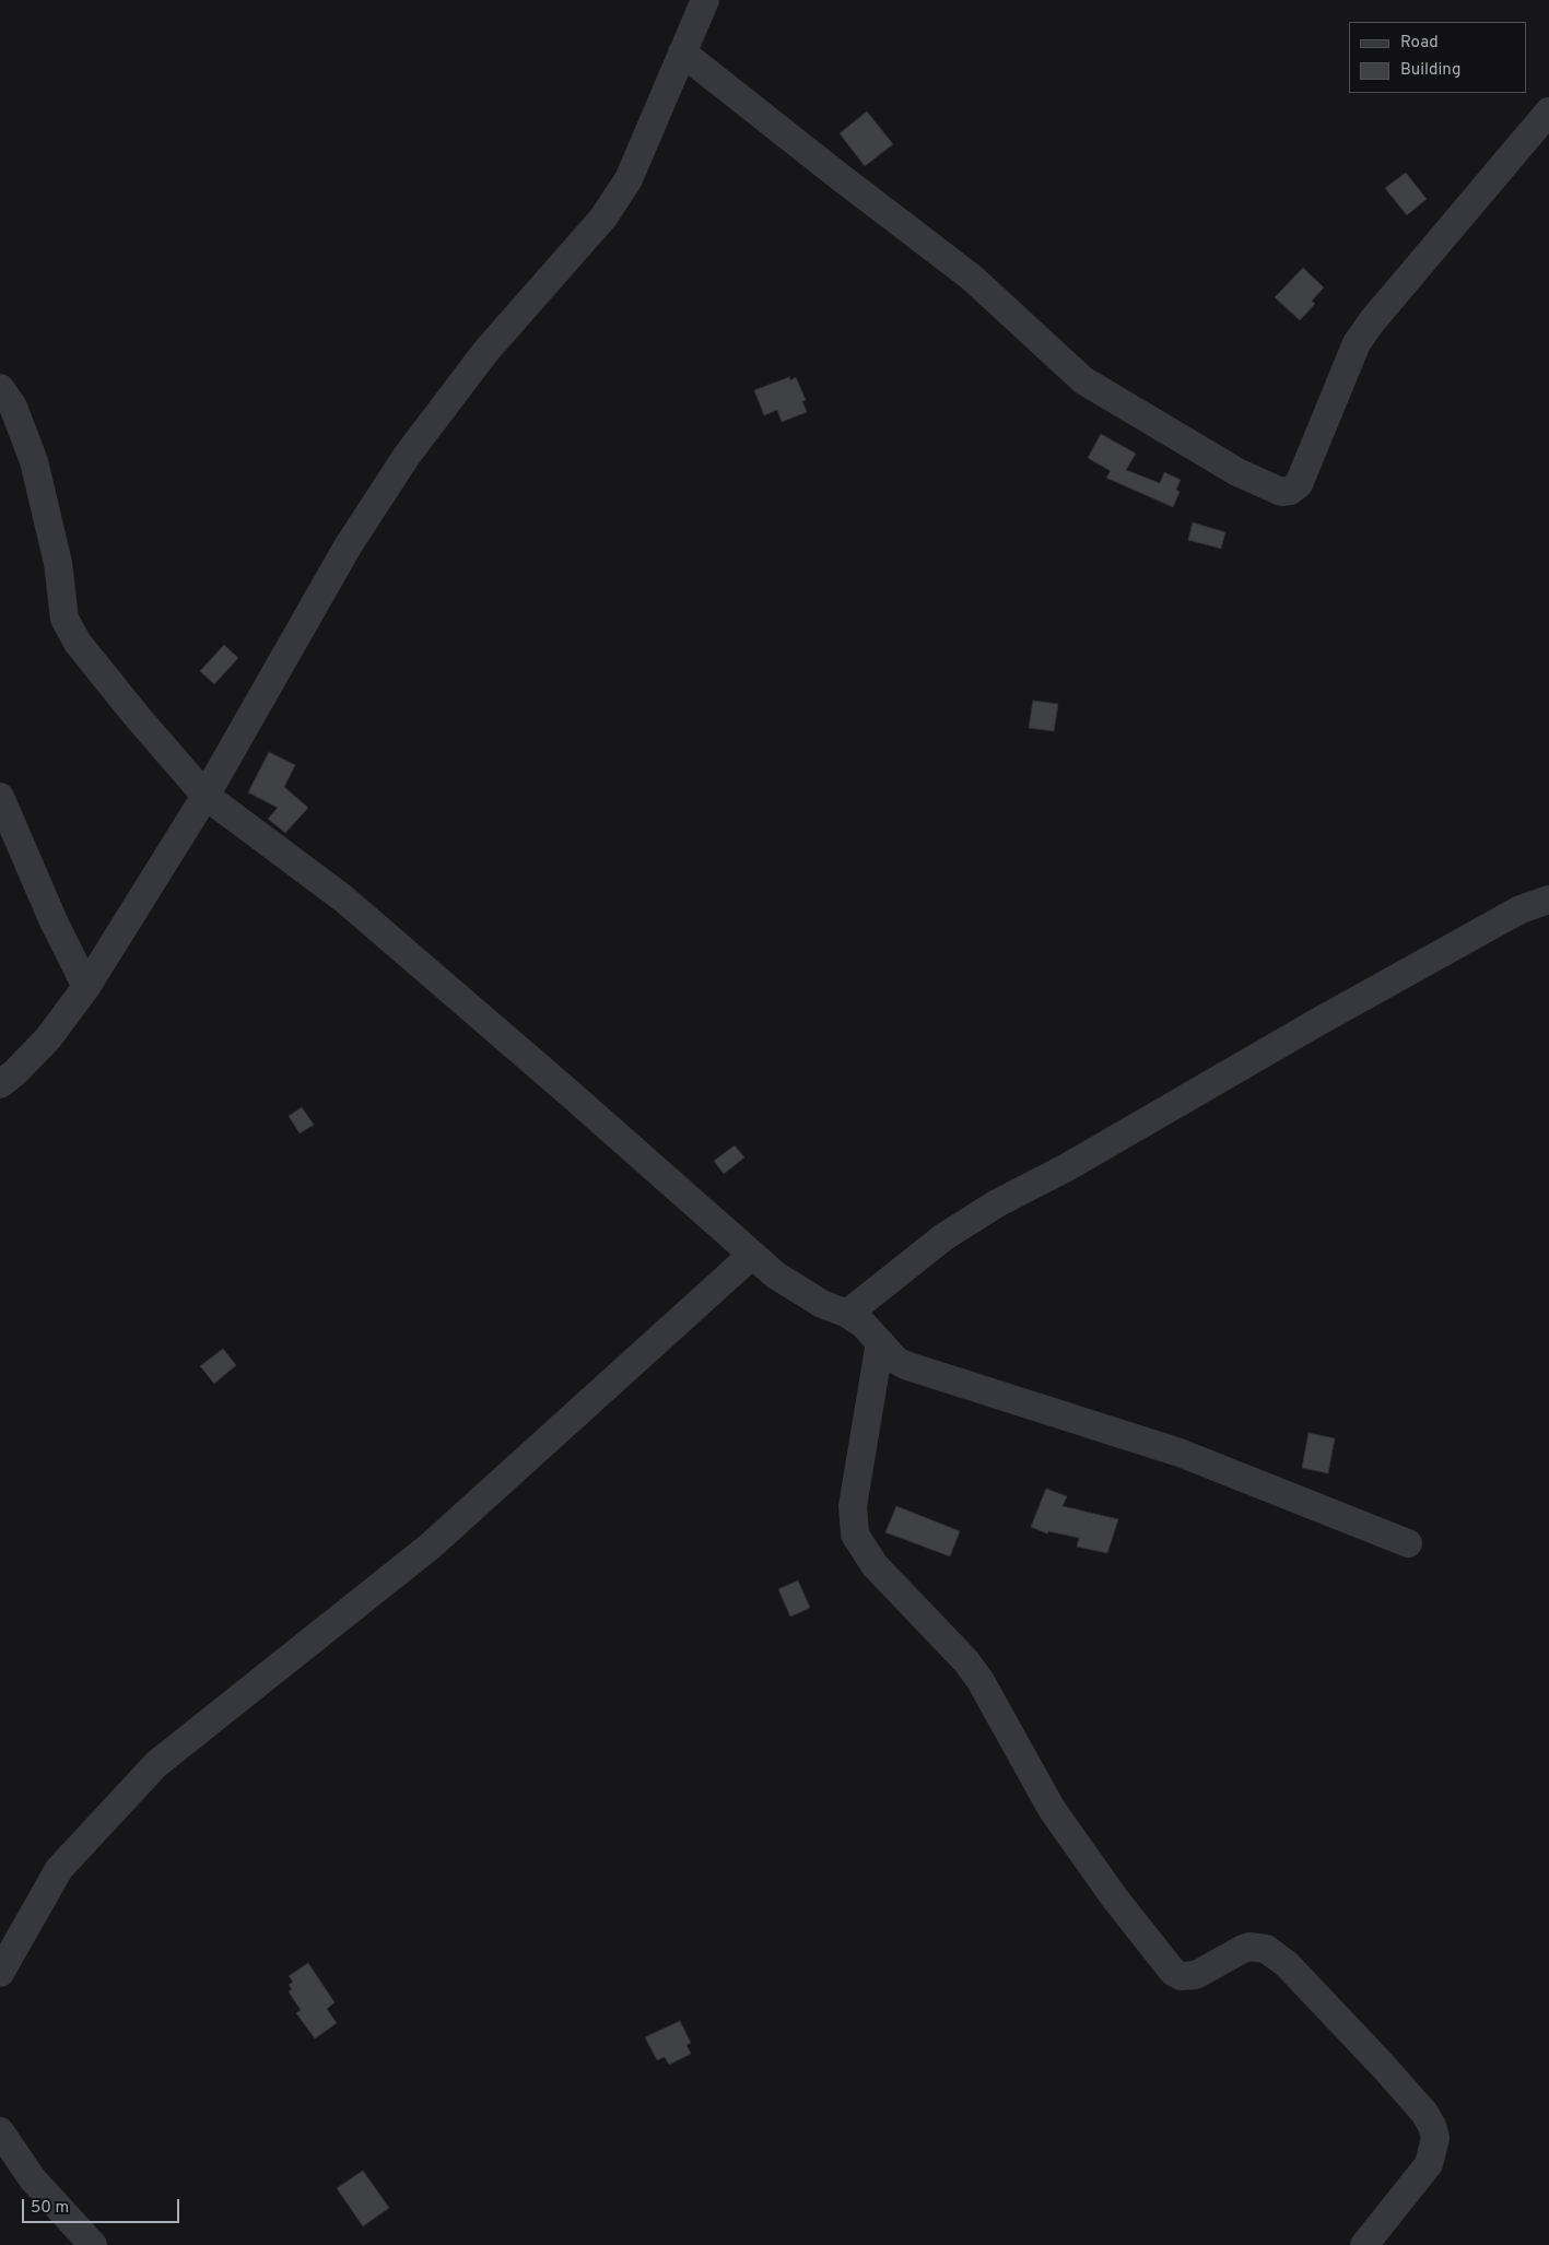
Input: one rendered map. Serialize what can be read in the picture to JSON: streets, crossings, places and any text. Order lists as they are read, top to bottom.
{
  "legend": ["Road", "Building"],
  "scale_bar": "50 m"
}
